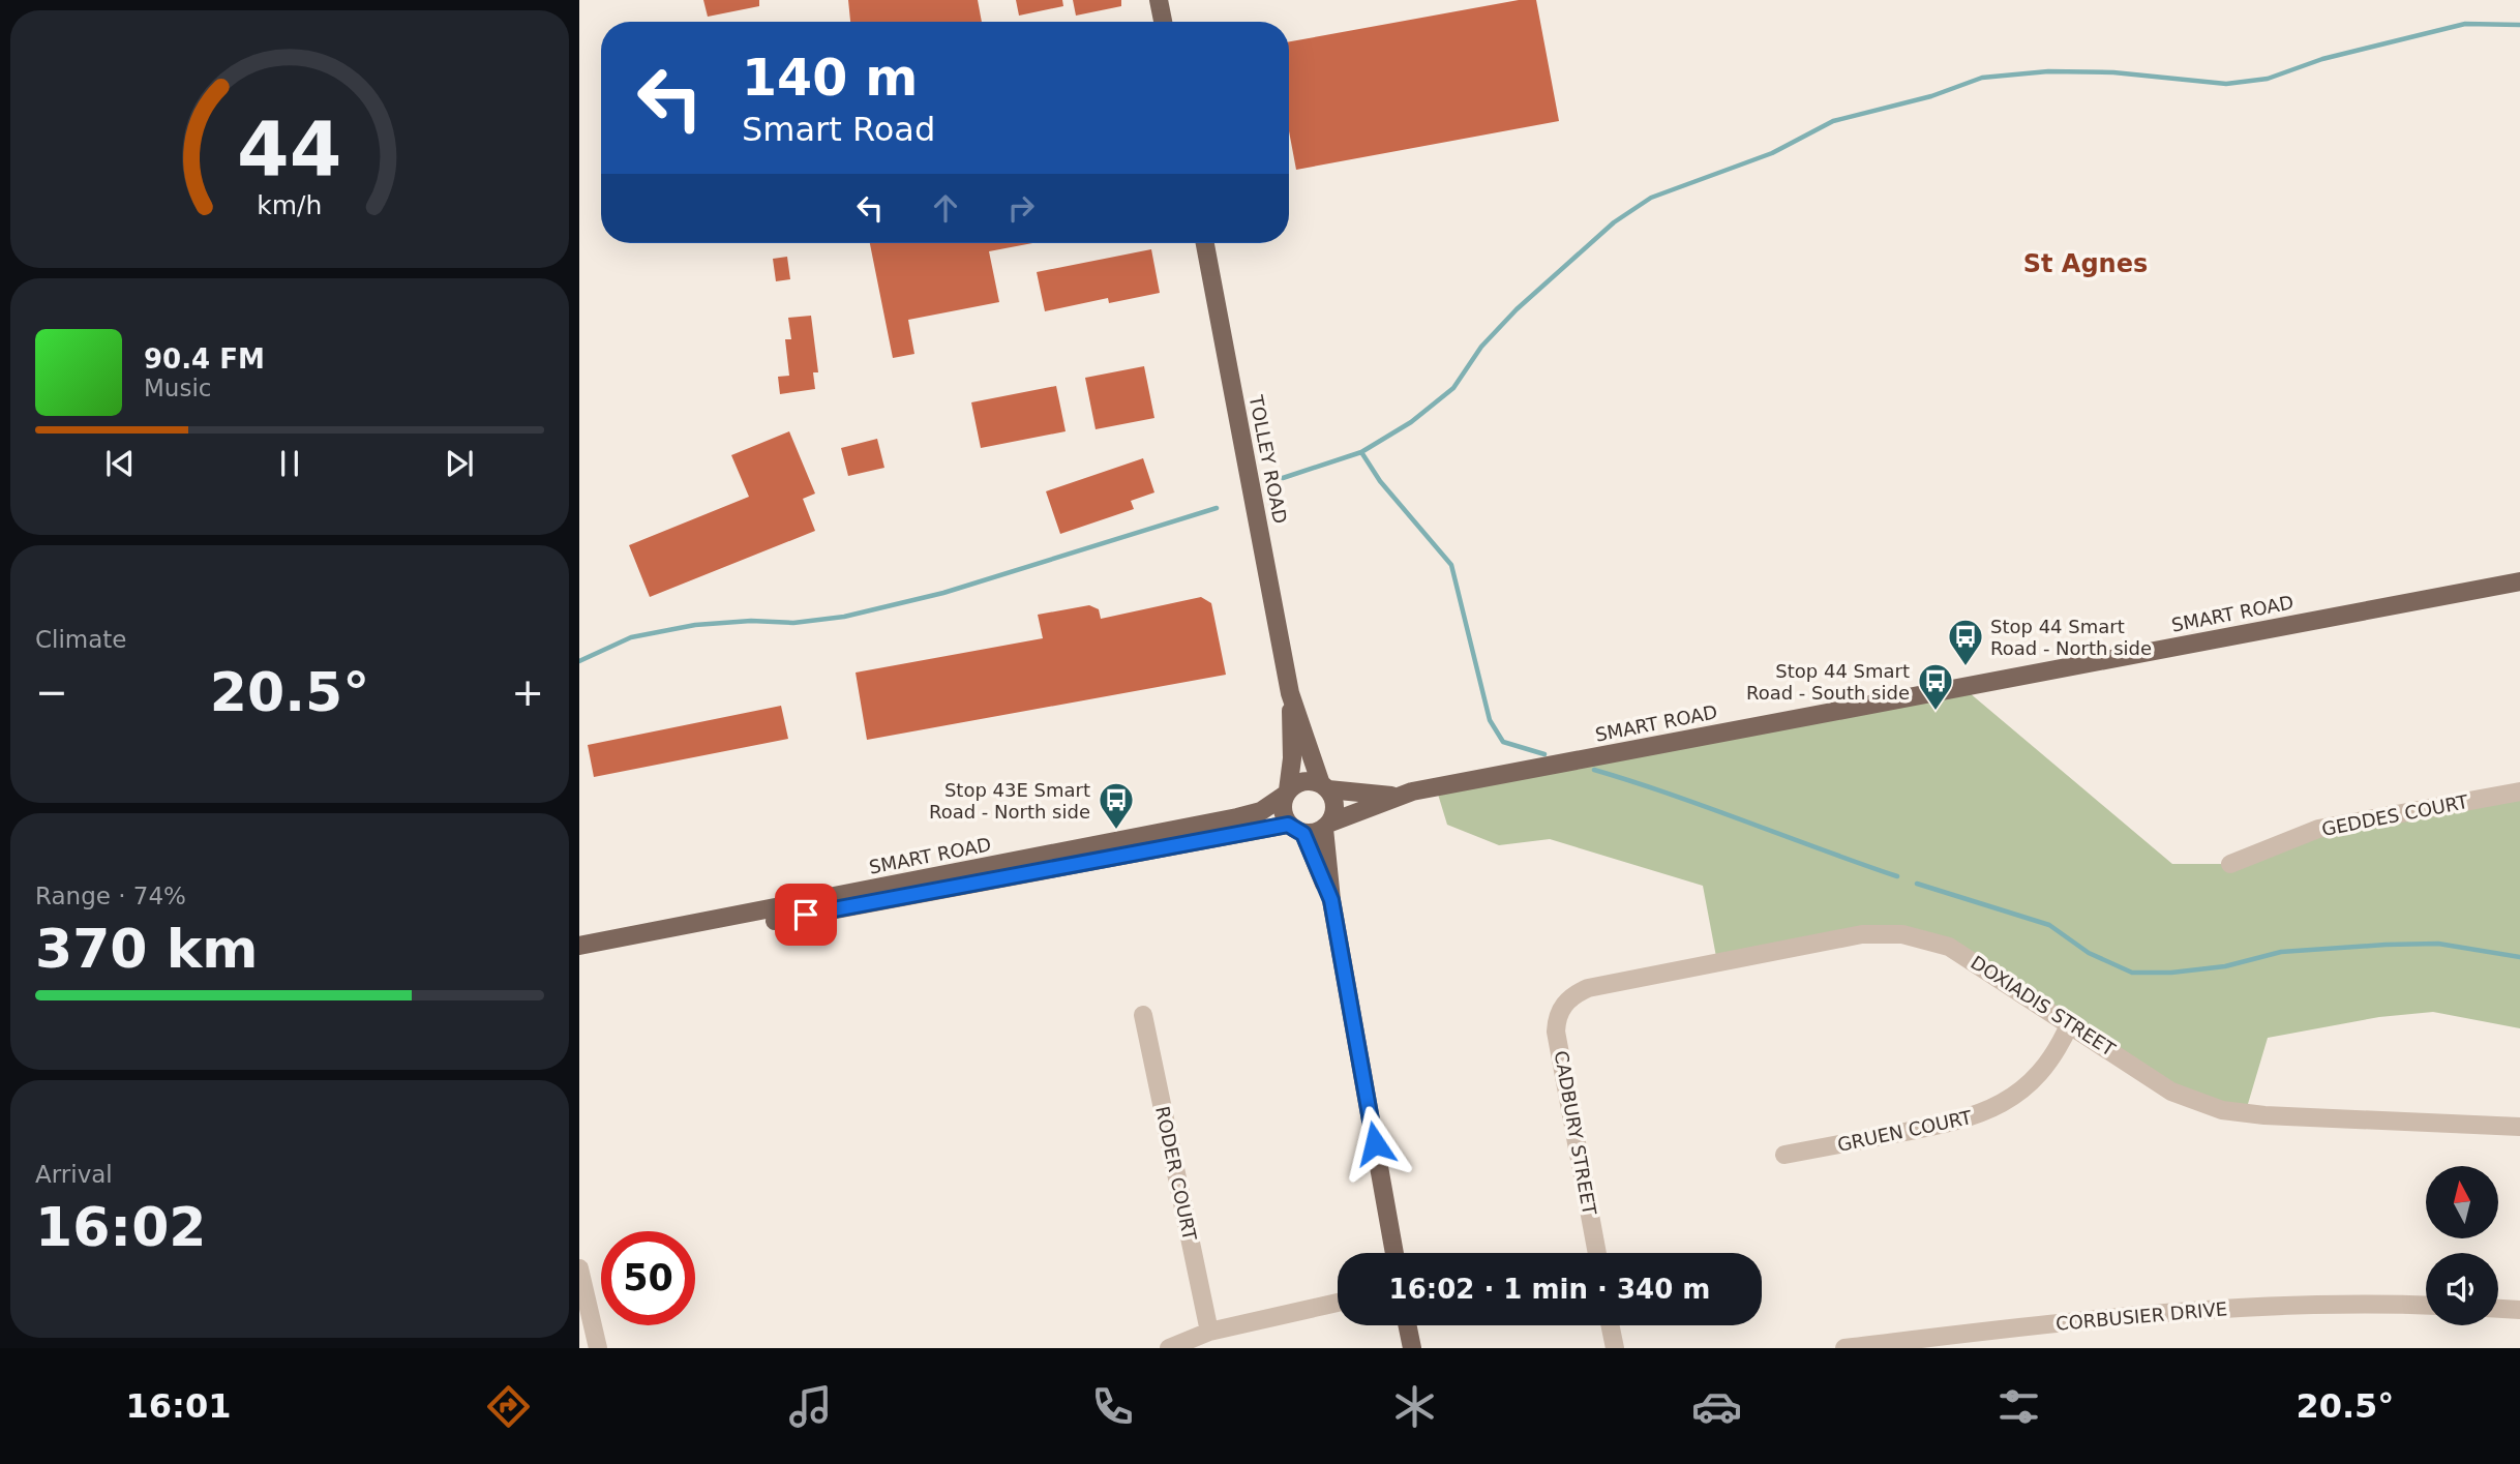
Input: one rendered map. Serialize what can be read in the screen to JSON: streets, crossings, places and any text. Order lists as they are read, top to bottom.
{
  "streets": {
    "main road": ["TOLLEY ROAD", "SMART ROAD"],
    "street": [
      "GEDDES COURT",
      "DOXIADIS STREET",
      "GRUEN COURT",
      "CADBURY STREET",
      "RODER COURT",
      "CORBUSIER DRIVE"
    ]
  },
  "crossings": [
    ["TOLLEY ROAD", "SMART ROAD"],
    ["DOXIADIS STREET", "GRUEN COURT"],
    ["DOXIADIS STREET", "CADBURY STREET"]
  ],
  "districts": ["St Agnes"],
  "places": {
    "bus stop": ["Stop 44 Smart Road - North side", "Stop 44 Smart Road - South side", "Stop 43E Smart Road - North side"]
  },
  "north": "top",
  "page": {
    "turn": ["140 m", "Smart Road"],
    "song": ["90.4 FM", "Music"],
    "tile": [
      "Climate",
      ["Range · 74%", "370 km"],
      ["Arrival", "16:02"]
    ],
    "heat": ["−", "20.5°", "+"],
    "limit": "50",
    "trip": "16:02 · 1 min · 340 m",
    "tabs": ["16:01", "20.5°"],
    "gauge": ["44", "km/h"]
  }
}
